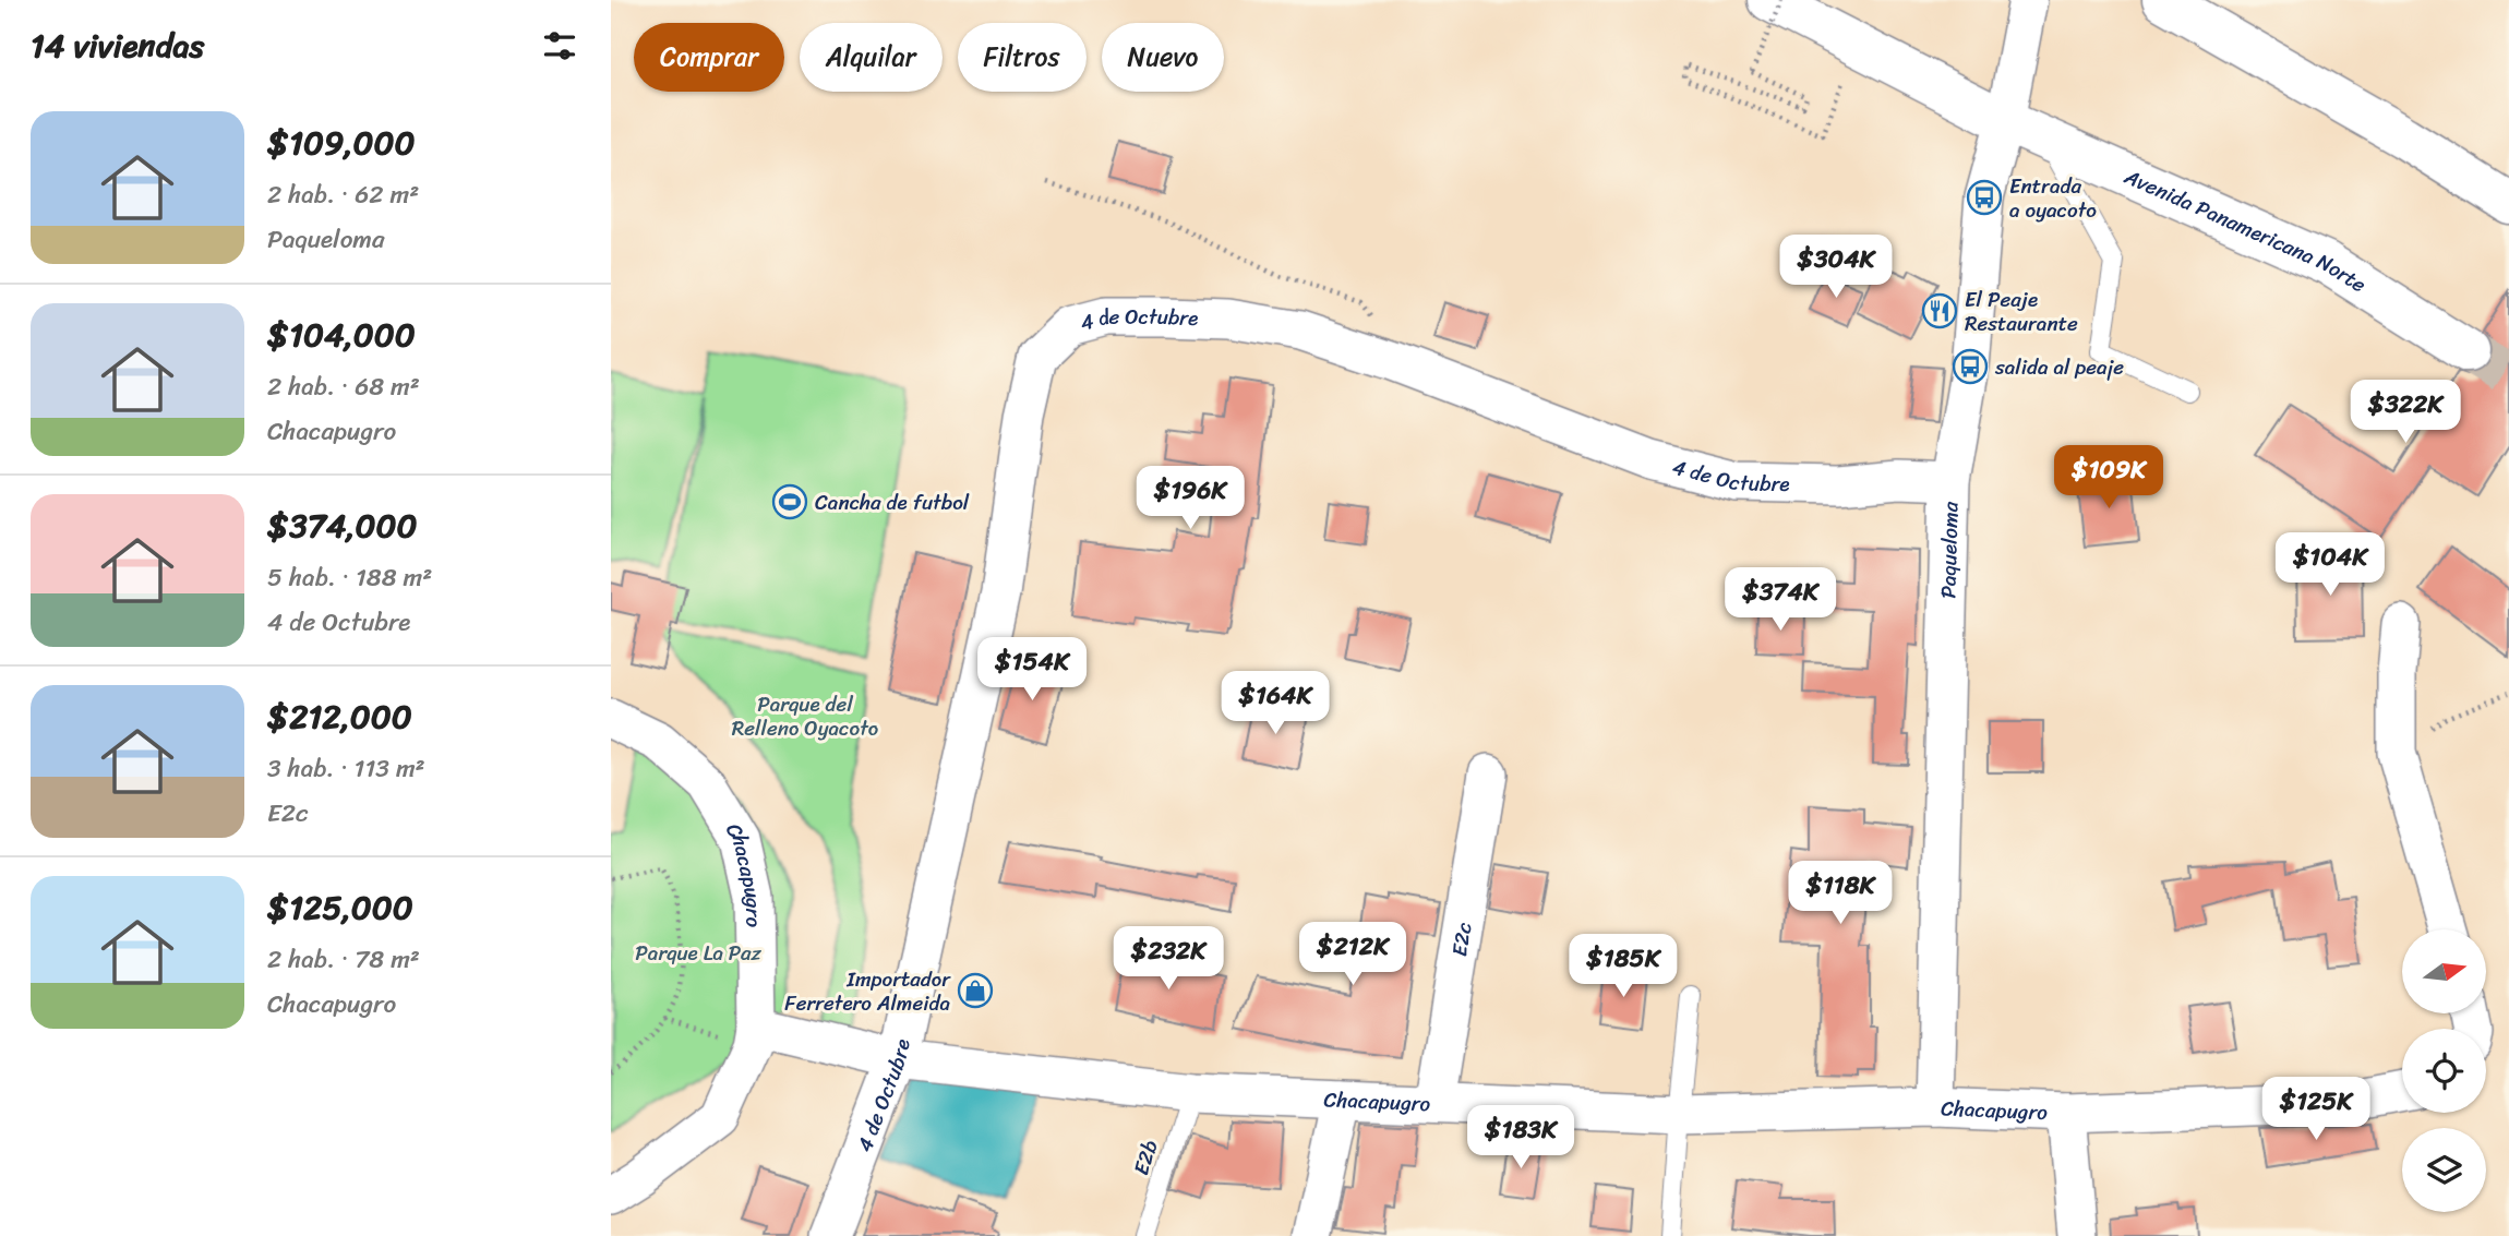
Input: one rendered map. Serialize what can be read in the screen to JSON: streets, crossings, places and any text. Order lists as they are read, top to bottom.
{
  "streets": {
    "highway": ["Avenida Panamericana Norte"],
    "street": [
      "4 de Octubre",
      "Paqueloma",
      "Chacapugro",
      "E2c"
    ],
    "lane": ["E2b"]
  },
  "crossings": [
    ["Avenida Panamericana Norte", "Paqueloma"],
    ["4 de Octubre", "Paqueloma"],
    ["4 de Octubre", "Chacapugro"],
    ["Paqueloma", "Chacapugro"],
    ["Chacapugro", "E2c"],
    ["Chacapugro", "E2b"]
  ],
  "parks": ["Parque del Relleno Oyacoto", "Parque La Paz"],
  "places": {
    "bus stop": ["Entrada a oyacoto", "salida al peaje"],
    "restaurant": ["El Peaje Restaurante"],
    "sports": ["Cancha de futbol"],
    "shop": ["Importador Ferretero Almeida"]
  },
  "north": "right",
  "page": {
    "heading": "14 viviendas",
    "chip": [
      "Comprar",
      "Alquilar",
      "Filtros",
      "Nuevo"
    ],
    "list": [
      {
        "name": "$109,000",
        "note": "2 hab. · 62 m² · Paqueloma"
      },
      {
        "name": "$104,000",
        "note": "2 hab. · 68 m² · Chacapugro"
      },
      {
        "name": "$374,000",
        "note": "5 hab. · 188 m² · 4 de Octubre"
      },
      {
        "name": "$212,000",
        "note": "3 hab. · 113 m² · E2c"
      },
      {
        "name": "$125,000",
        "note": "2 hab. · 78 m² · Chacapugro"
      }
    ],
    "price": [
      "$304K",
      "$322K",
      "$109K",
      "$196K",
      "$104K",
      "$374K",
      "$154K",
      "$164K",
      "$118K",
      "$212K",
      "$232K",
      "$185K",
      "$125K",
      "$183K"
    ]
  }
}
